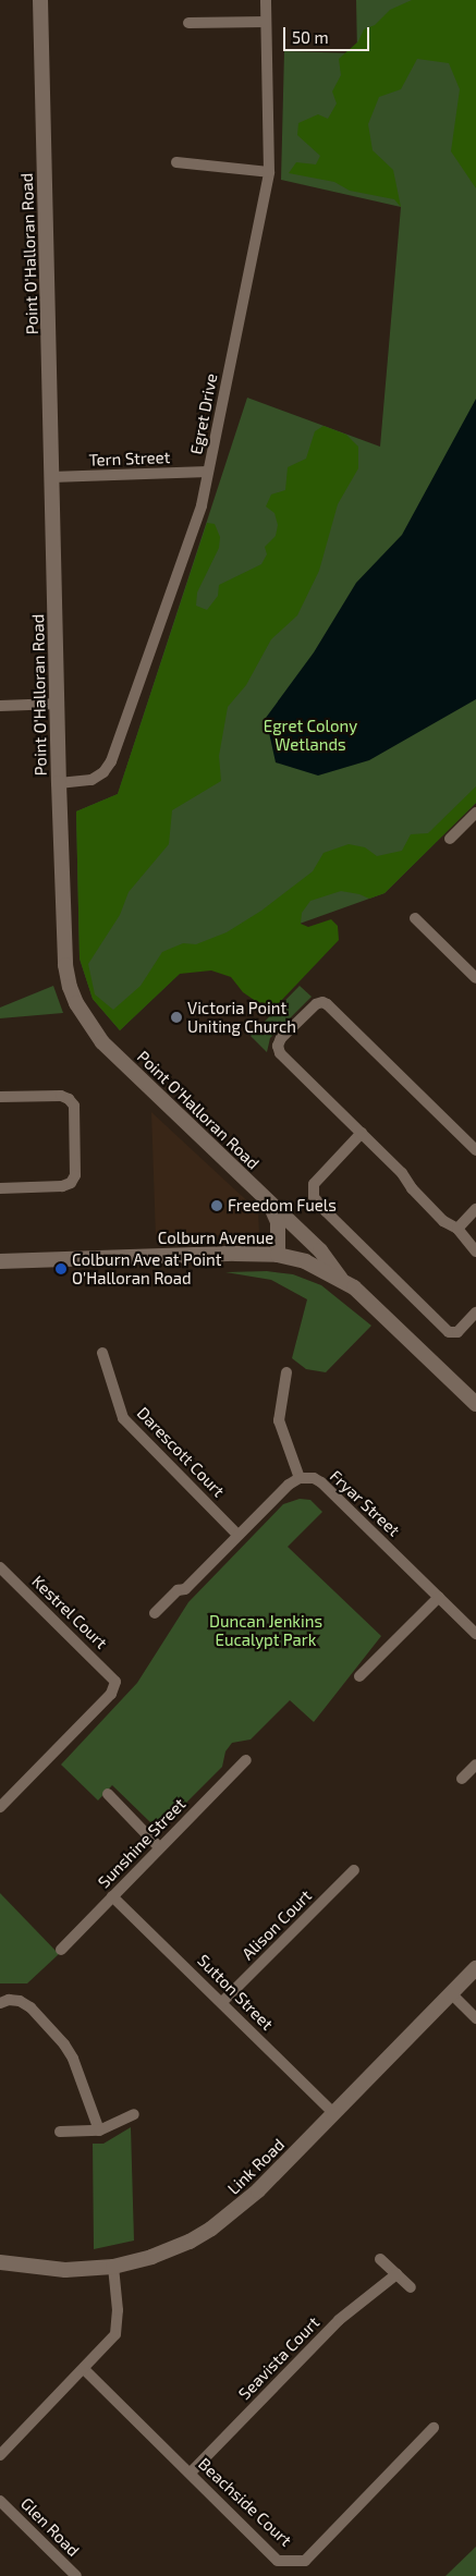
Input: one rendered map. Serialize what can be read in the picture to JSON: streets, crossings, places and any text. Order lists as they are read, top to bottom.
{
  "streets": {
    "street": [
      "Point O'Halloran Road",
      "Egret Drive",
      "Tern Street",
      "Colburn Avenue",
      "Darescott Court",
      "Fryar Street",
      "Kestrel Court",
      "Sunshine Street",
      "Alison Court",
      "Sutton Street",
      "Link Road",
      "Seavista Court",
      "Beachside Court",
      "Glen Road"
    ]
  },
  "crossings": [
    ["Point O'Halloran Road", "Egret Drive"],
    ["Point O'Halloran Road", "Tern Street"],
    ["Point O'Halloran Road", "Colburn Avenue"],
    ["Egret Drive", "Tern Street"],
    ["Sunshine Street", "Sutton Street"],
    ["Alison Court", "Sutton Street"],
    ["Sutton Street", "Link Road"],
    ["Seavista Court", "Beachside Court"]
  ],
  "parks": ["Egret Colony Wetlands", "Duncan Jenkins Eucalypt Park"],
  "places": ["Victoria Point Uniting Church", "Freedom Fuels", "Colburn Ave at Point O'Halloran Road"],
  "scale_bar": "50 m"
}
